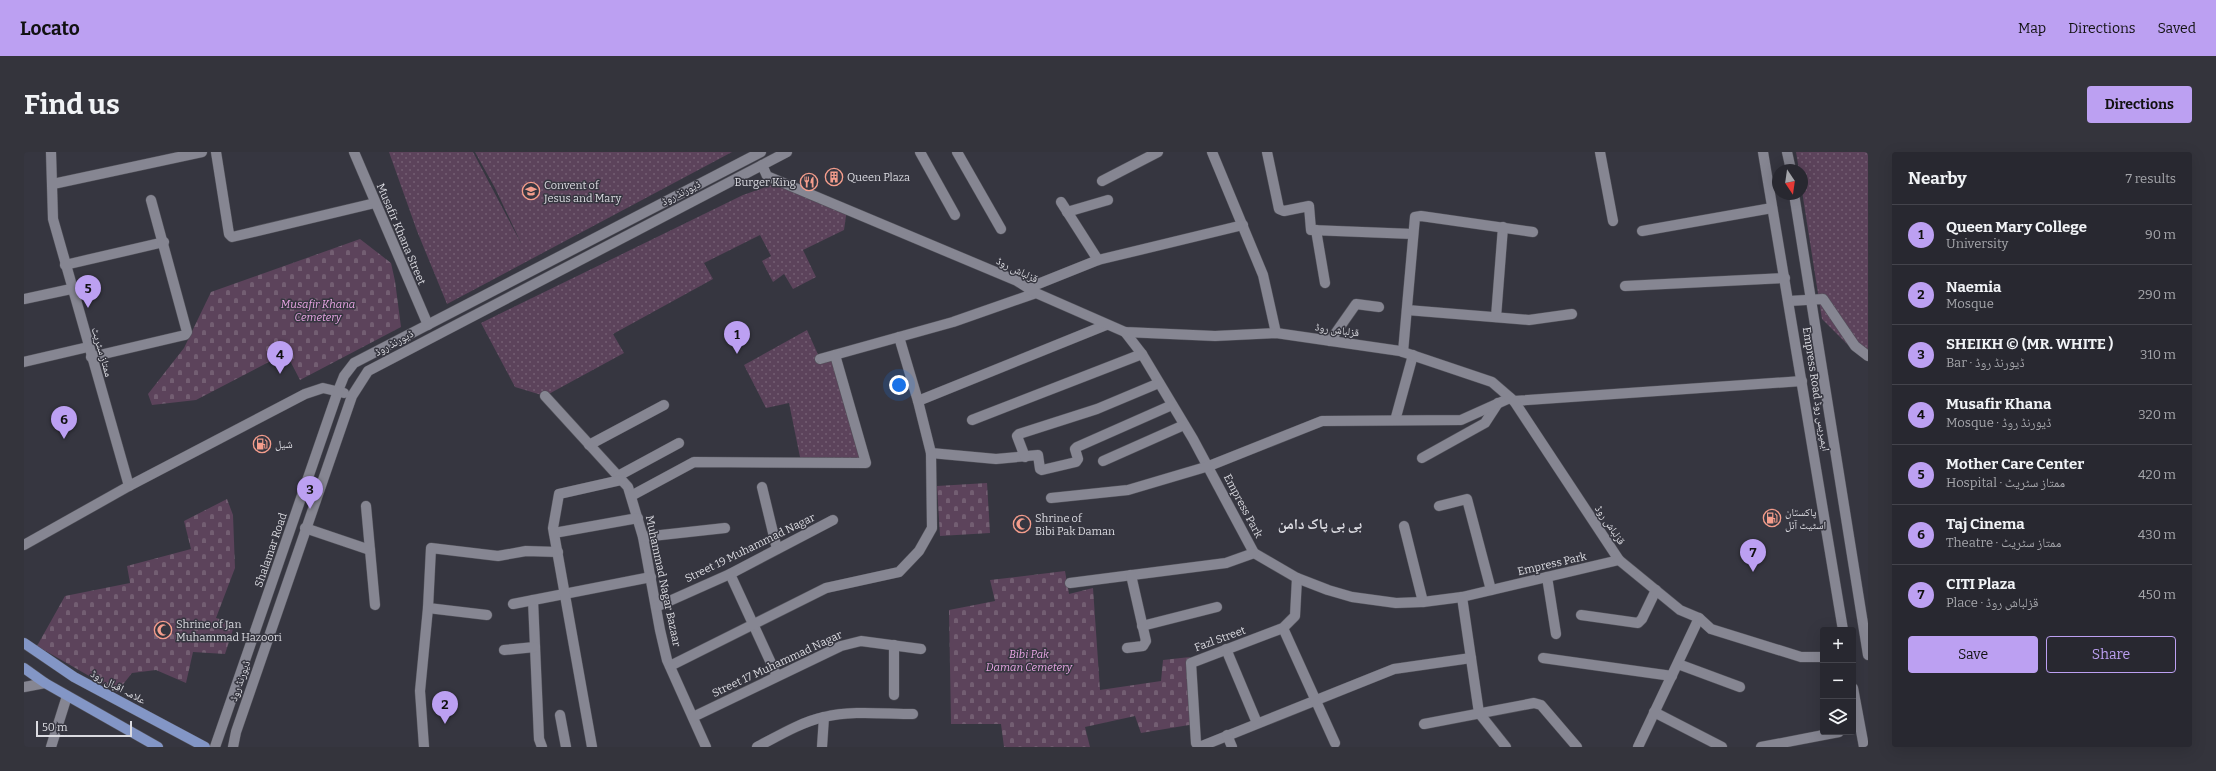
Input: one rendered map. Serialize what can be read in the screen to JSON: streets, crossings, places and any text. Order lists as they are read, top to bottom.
{
  "streets": {
    "main road": ["علامہ اقبال روڈ"],
    "street": [
      "ڈیورنڈ روڈ",
      "Musafir Khana Street",
      "قزلباش روڈ",
      "ممتاز سٹریٹ",
      "Empress Road ایمپریس روڈ",
      "Empress Park",
      "Street 19 Muhammad Nagar",
      "Shalamar Road",
      "Muhammad Nagar Bazaar",
      "Fazl Street",
      "Street 17 Muhammad Nagar"
    ]
  },
  "crossings": [
    ["ڈیورنڈ روڈ", "Musafir Khana Street"],
    ["ڈیورنڈ روڈ", "قزلباش روڈ"],
    ["ڈیورنڈ روڈ", "Shalamar Road"],
    ["قزلباش روڈ", "Empress Park"],
    ["Empress Park", "Fazl Street"],
    ["Street 19 Muhammad Nagar", "Muhammad Nagar Bazaar"],
    ["Muhammad Nagar Bazaar", "Street 17 Muhammad Nagar"]
  ],
  "districts": ["بی بی پاک دامن"],
  "parks": ["Musafir Khana Cemetery", "Bibi Pak Daman Cemetery"],
  "places": {
    "building": ["Queen Plaza"],
    "restaurant": ["Burger King"],
    "school or university": ["Convent of Jesus and Mary"],
    "fuel station": ["شیل", "پاکستان اسٹیٹ آئل"],
    "mosque": ["Shrine of Bibi Pak Daman", "Shrine of Jan Muhammad Hazoori"]
  },
  "scale_bar": "50 m",
  "north": "bottom",
  "page": {
    "header": "Locato",
    "nav": ["Map", "Directions", "Saved"],
    "buttons": [
      "Directions",
      ["Save", "Share"]
    ],
    "title": "Find us",
    "heading": ["Nearby", "7 results"],
    "list": [
      {
        "mark": "1",
        "name": "Queen Mary College",
        "note": "University",
        "value": "90 m"
      },
      {
        "mark": "2",
        "name": "Naemia",
        "note": "Mosque",
        "value": "290 m"
      },
      {
        "mark": "3",
        "name": "SHEIKH © (MR. WHITE )",
        "note": "Bar · ڈیورنڈ روڈ",
        "value": "310 m"
      },
      {
        "mark": "4",
        "name": "Musafir Khana",
        "note": "Mosque · ڈیورنڈ روڈ",
        "value": "320 m"
      },
      {
        "mark": "5",
        "name": "Mother Care Center",
        "note": "Hospital · ممتاز سٹریٹ",
        "value": "420 m"
      },
      {
        "mark": "6",
        "name": "Taj Cinema",
        "note": "Theatre · ممتاز سٹریٹ",
        "value": "430 m"
      },
      {
        "mark": "7",
        "name": "CITI Plaza",
        "note": "Place · قزلباش روڈ",
        "value": "450 m"
      }
    ],
    "pins": [
      "5",
      "1",
      "4",
      "6",
      "3",
      "7",
      "2"
    ],
    "map_buttons": ["+", "−"],
    "scale": "50 m"
  }
}
